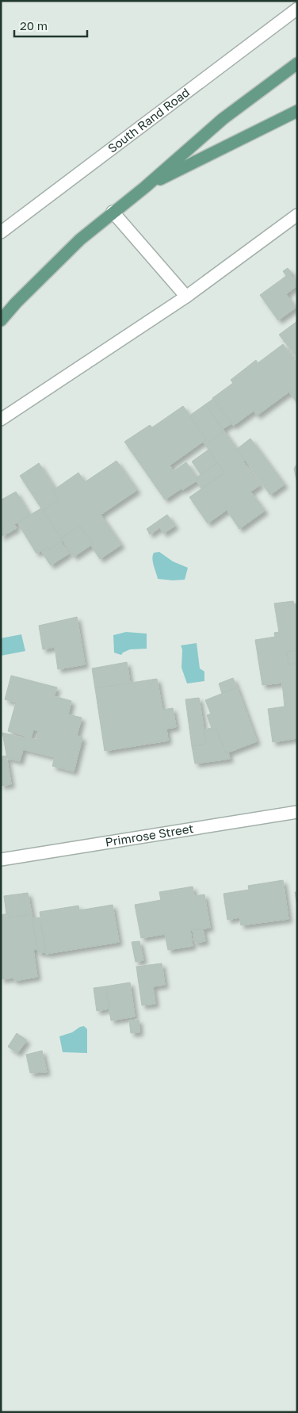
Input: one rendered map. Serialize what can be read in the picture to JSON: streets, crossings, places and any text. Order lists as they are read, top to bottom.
{
  "streets": {
    "street": ["South Rand Road", "Primrose Street"]
  },
  "scale_bar": "20 m"
}
